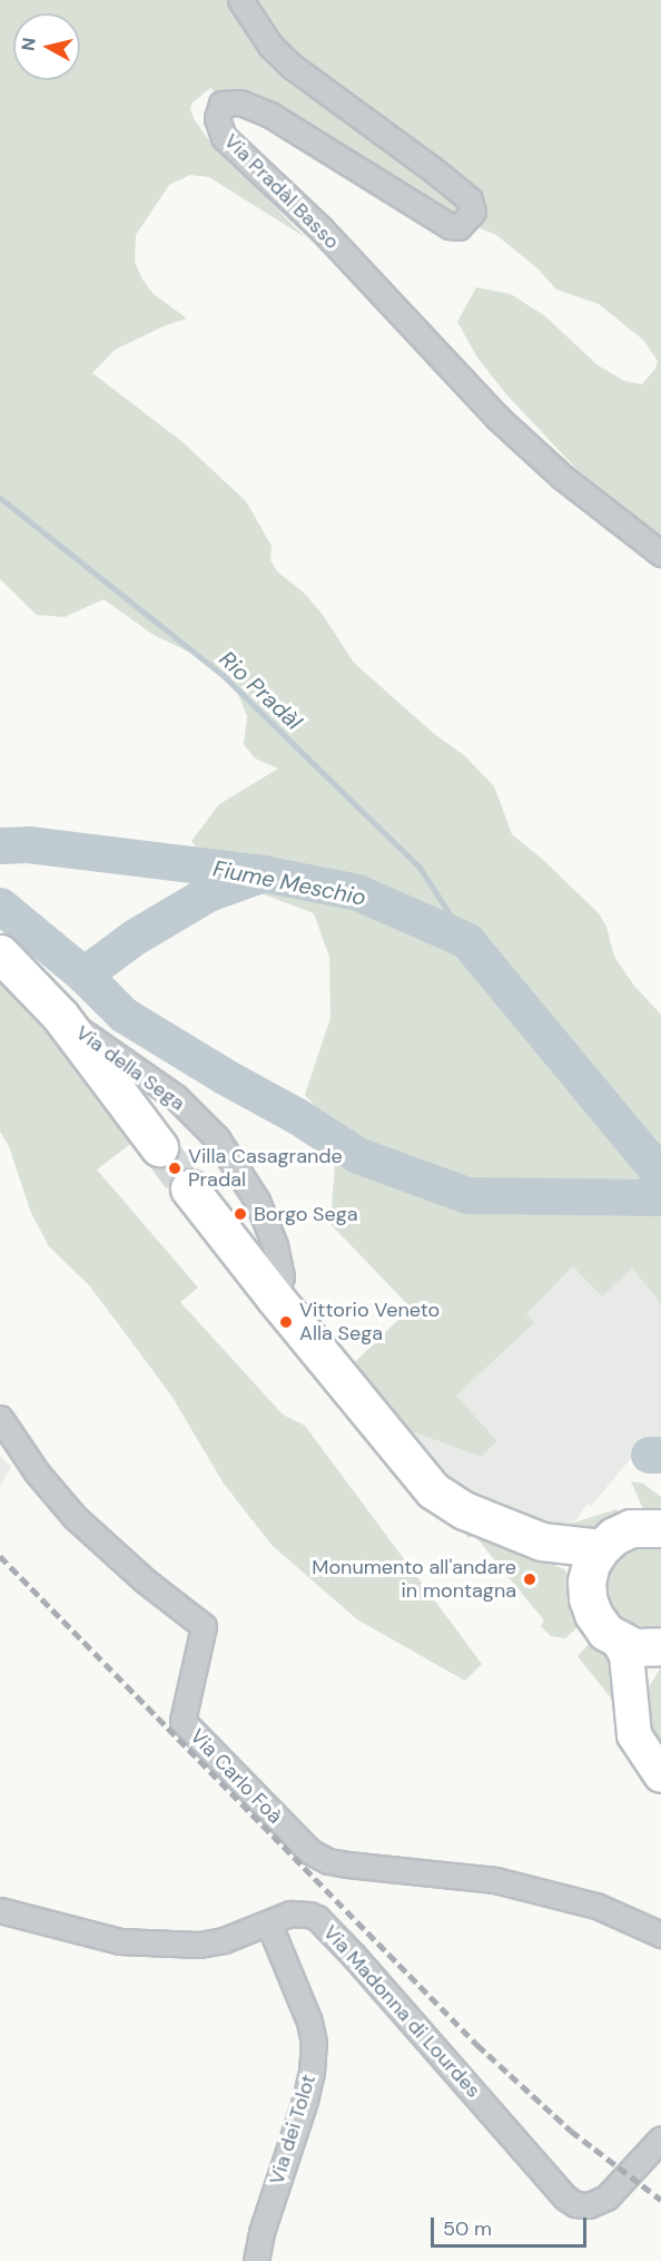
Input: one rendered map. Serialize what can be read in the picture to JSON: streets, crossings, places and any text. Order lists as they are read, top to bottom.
{
  "streets": {
    "main road": ["Via della Sega"],
    "street": [
      "Via Pradàl Basso",
      "Via Carlo Foà",
      "Via Madonna di Lourdes",
      "Via dei Tolot"
    ]
  },
  "crossings": [
    ["Via Madonna di Lourdes", "Via dei Tolot"]
  ],
  "water": ["Rio Pradàl", "Fiume Meschio"],
  "places": [
    "Villa Casagrande Pradal",
    "Borgo Sega",
    "Vittorio Veneto Alla Sega",
    "Monumento all'andare in montagna"
  ],
  "scale_bar": "50 m",
  "north": "left"
}
